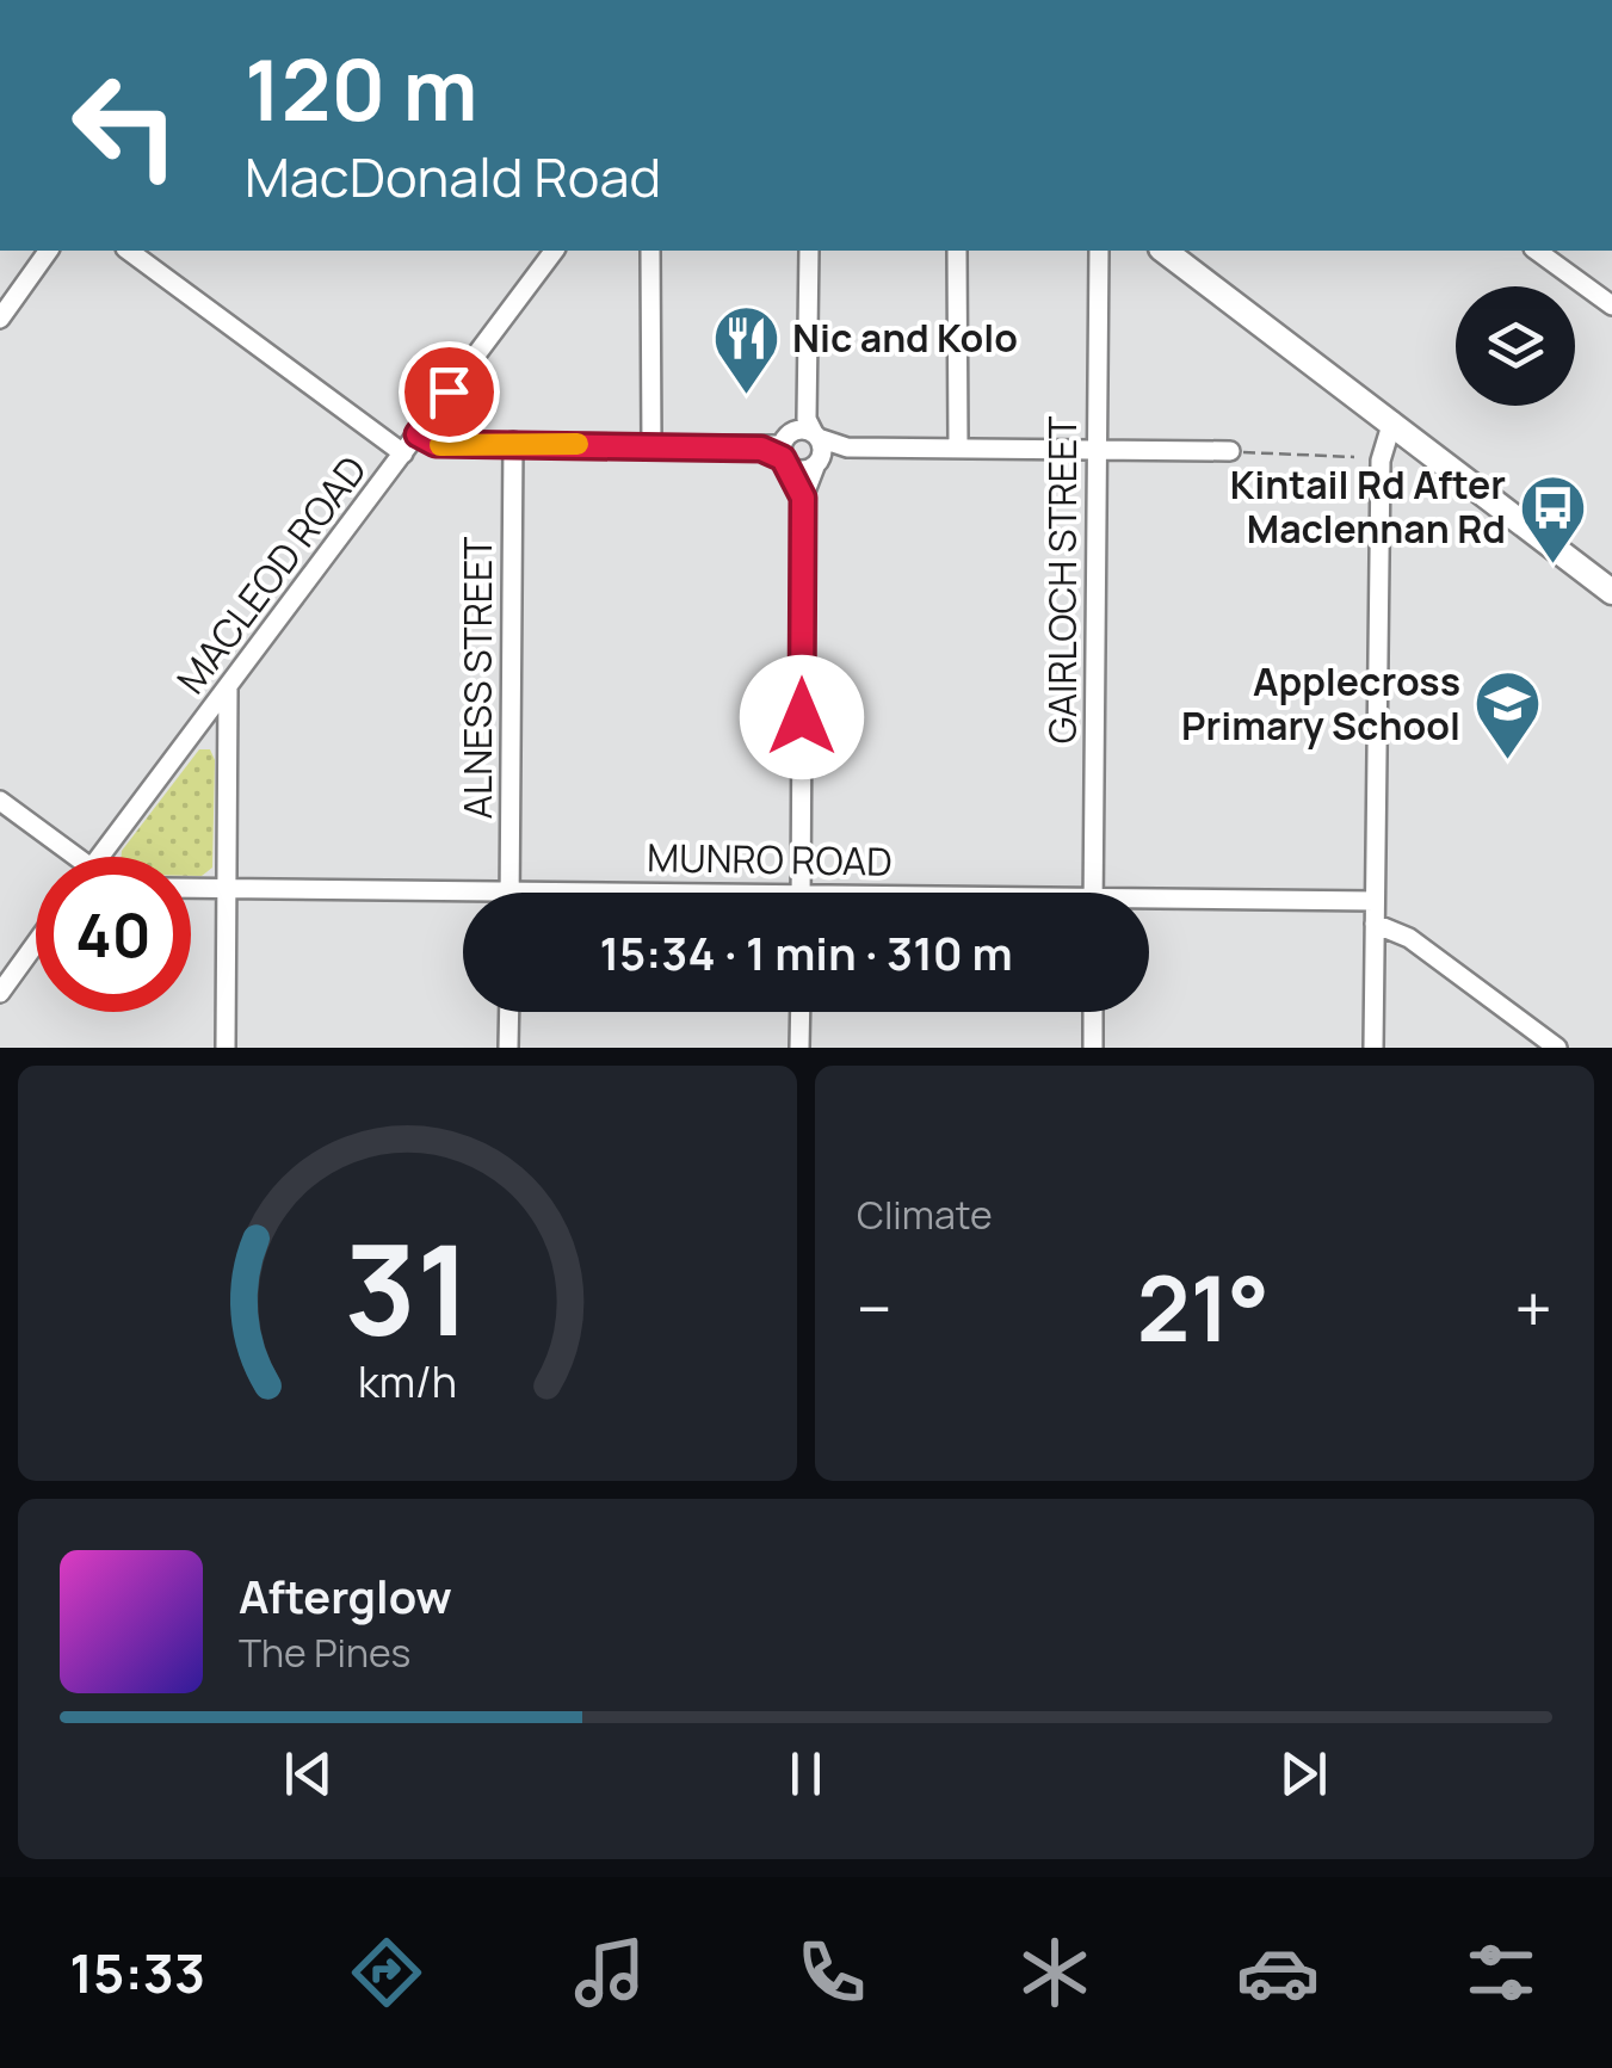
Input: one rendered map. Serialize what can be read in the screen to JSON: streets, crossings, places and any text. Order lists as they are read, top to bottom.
{
  "streets": {
    "street": [
      "MACLEOD ROAD",
      "GAIRLOCH STREET",
      "ALNESS STREET",
      "MUNRO ROAD"
    ]
  },
  "crossings": [
    ["ALNESS STREET", "MUNRO ROAD"]
  ],
  "places": {
    "restaurant": ["Nic and Kolo"],
    "bus stop": ["Kintail Rd After Maclennan Rd"],
    "school or university": ["Applecross Primary School"]
  },
  "page": {
    "turn": ["120 m", "MacDonald Road"],
    "limit": "40",
    "trip": "15:34 · 1 min · 310 m",
    "tile": "Climate",
    "heat": ["−", "21°", "+"],
    "song": ["Afterglow", "The Pines"],
    "tabs": "15:33",
    "gauge": ["31", "km/h"]
  }
}
